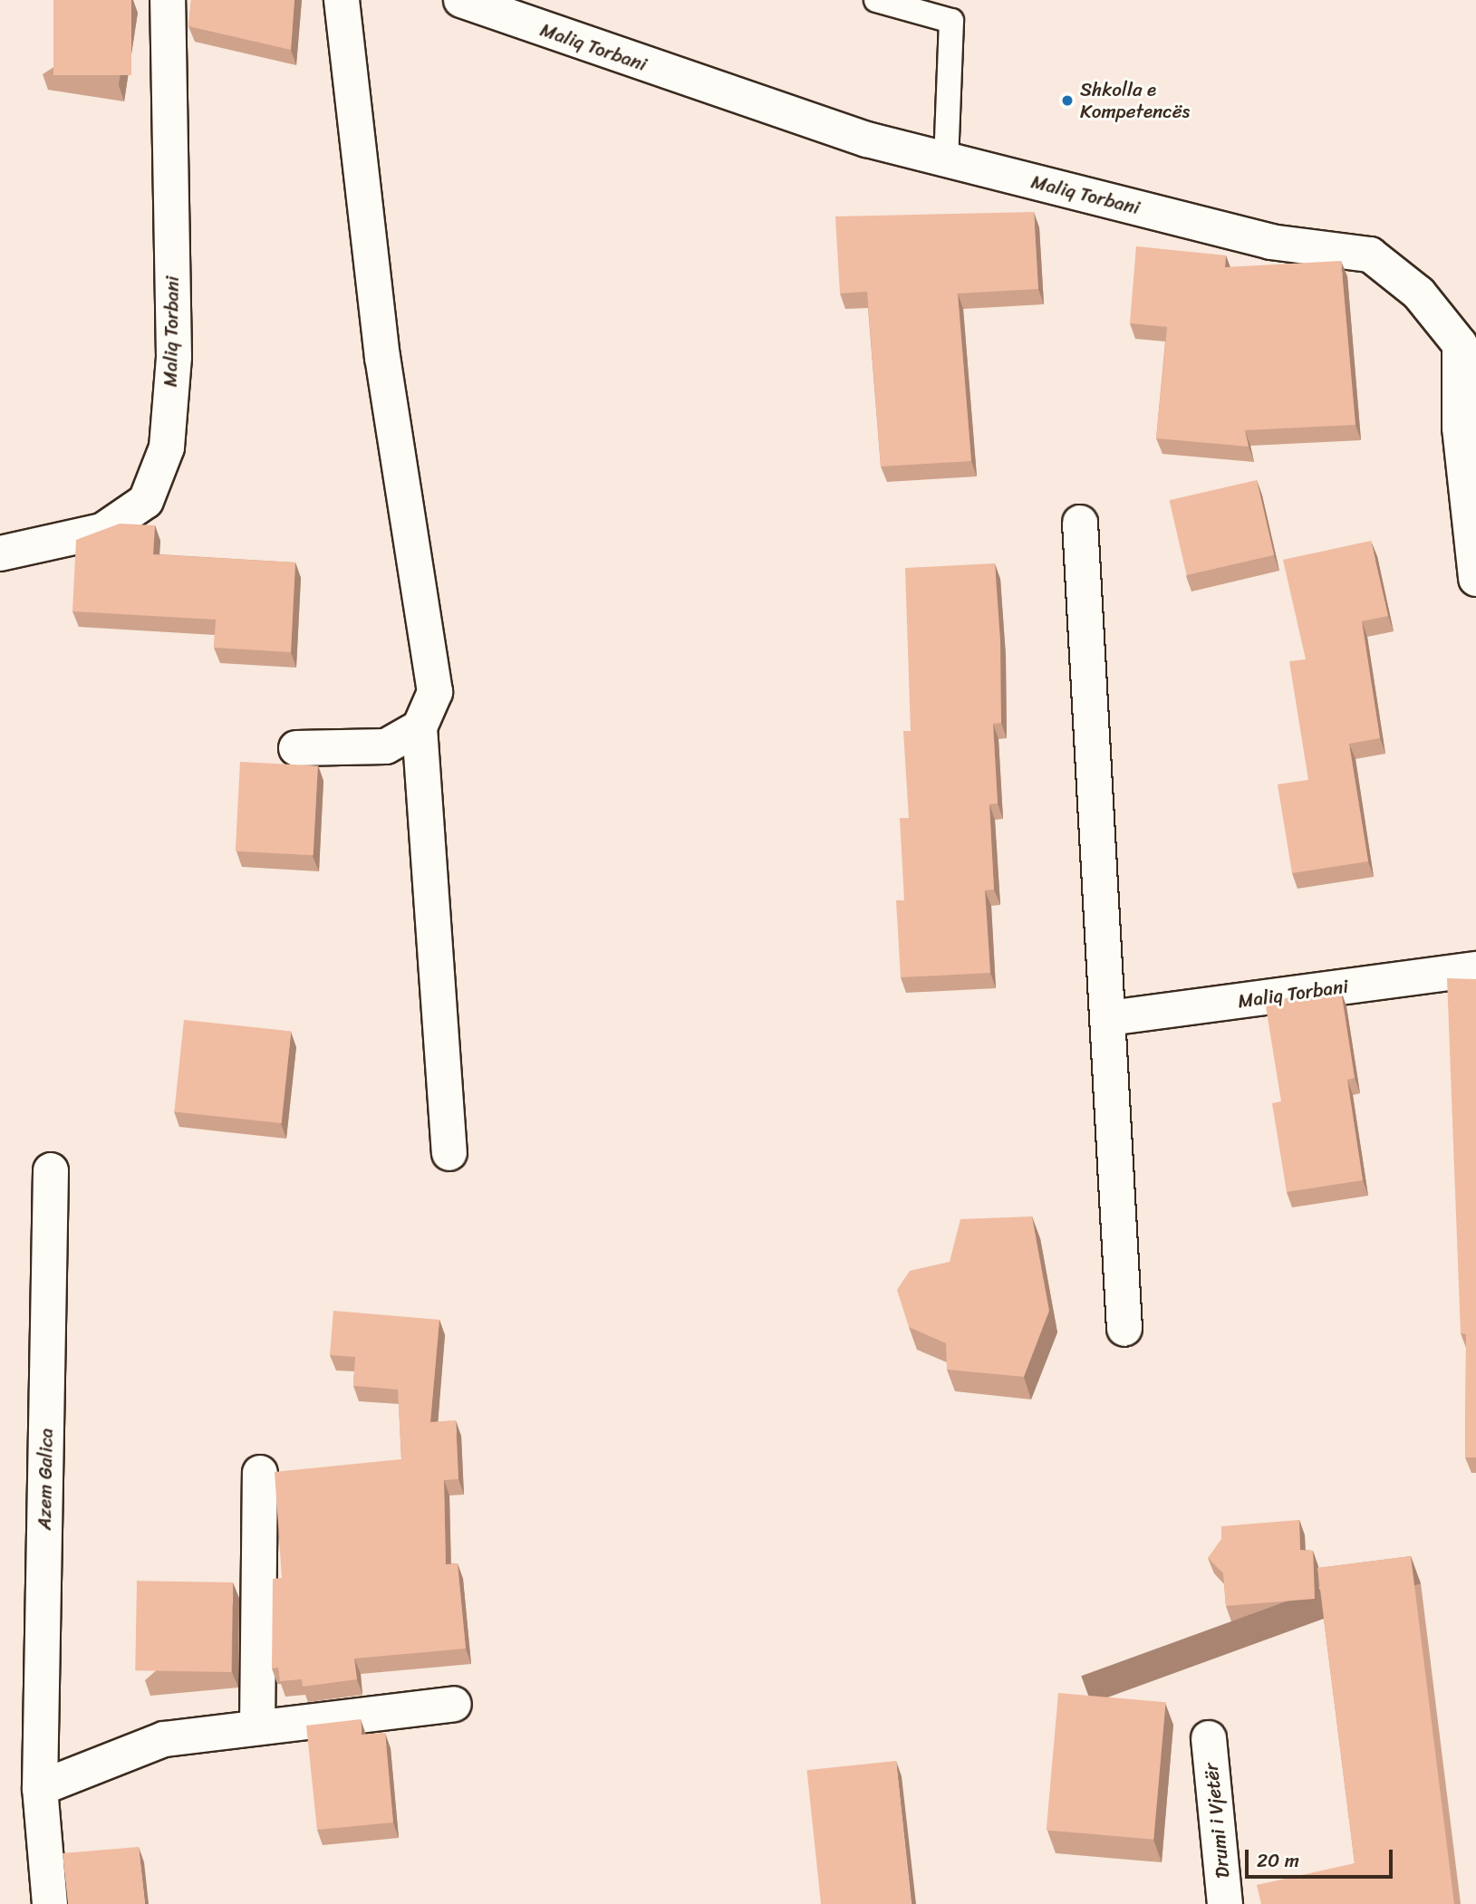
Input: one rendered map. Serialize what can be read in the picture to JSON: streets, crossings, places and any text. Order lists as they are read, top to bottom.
{
  "streets": {
    "street": ["Maliq Torbani", "Azem Galica", "Drumi i Vjetër"]
  },
  "places": ["Shkolla e Kompetencës"],
  "scale_bar": "20 m"
}
